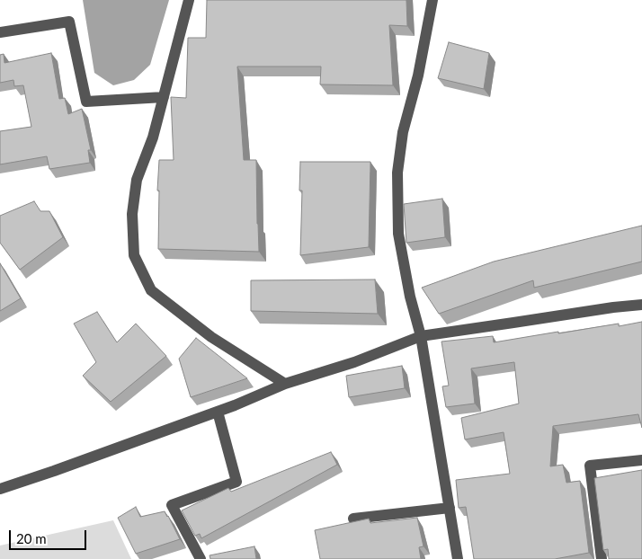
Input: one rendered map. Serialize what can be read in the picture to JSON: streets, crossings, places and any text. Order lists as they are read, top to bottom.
{
  "scale_bar": "20 m"
}
